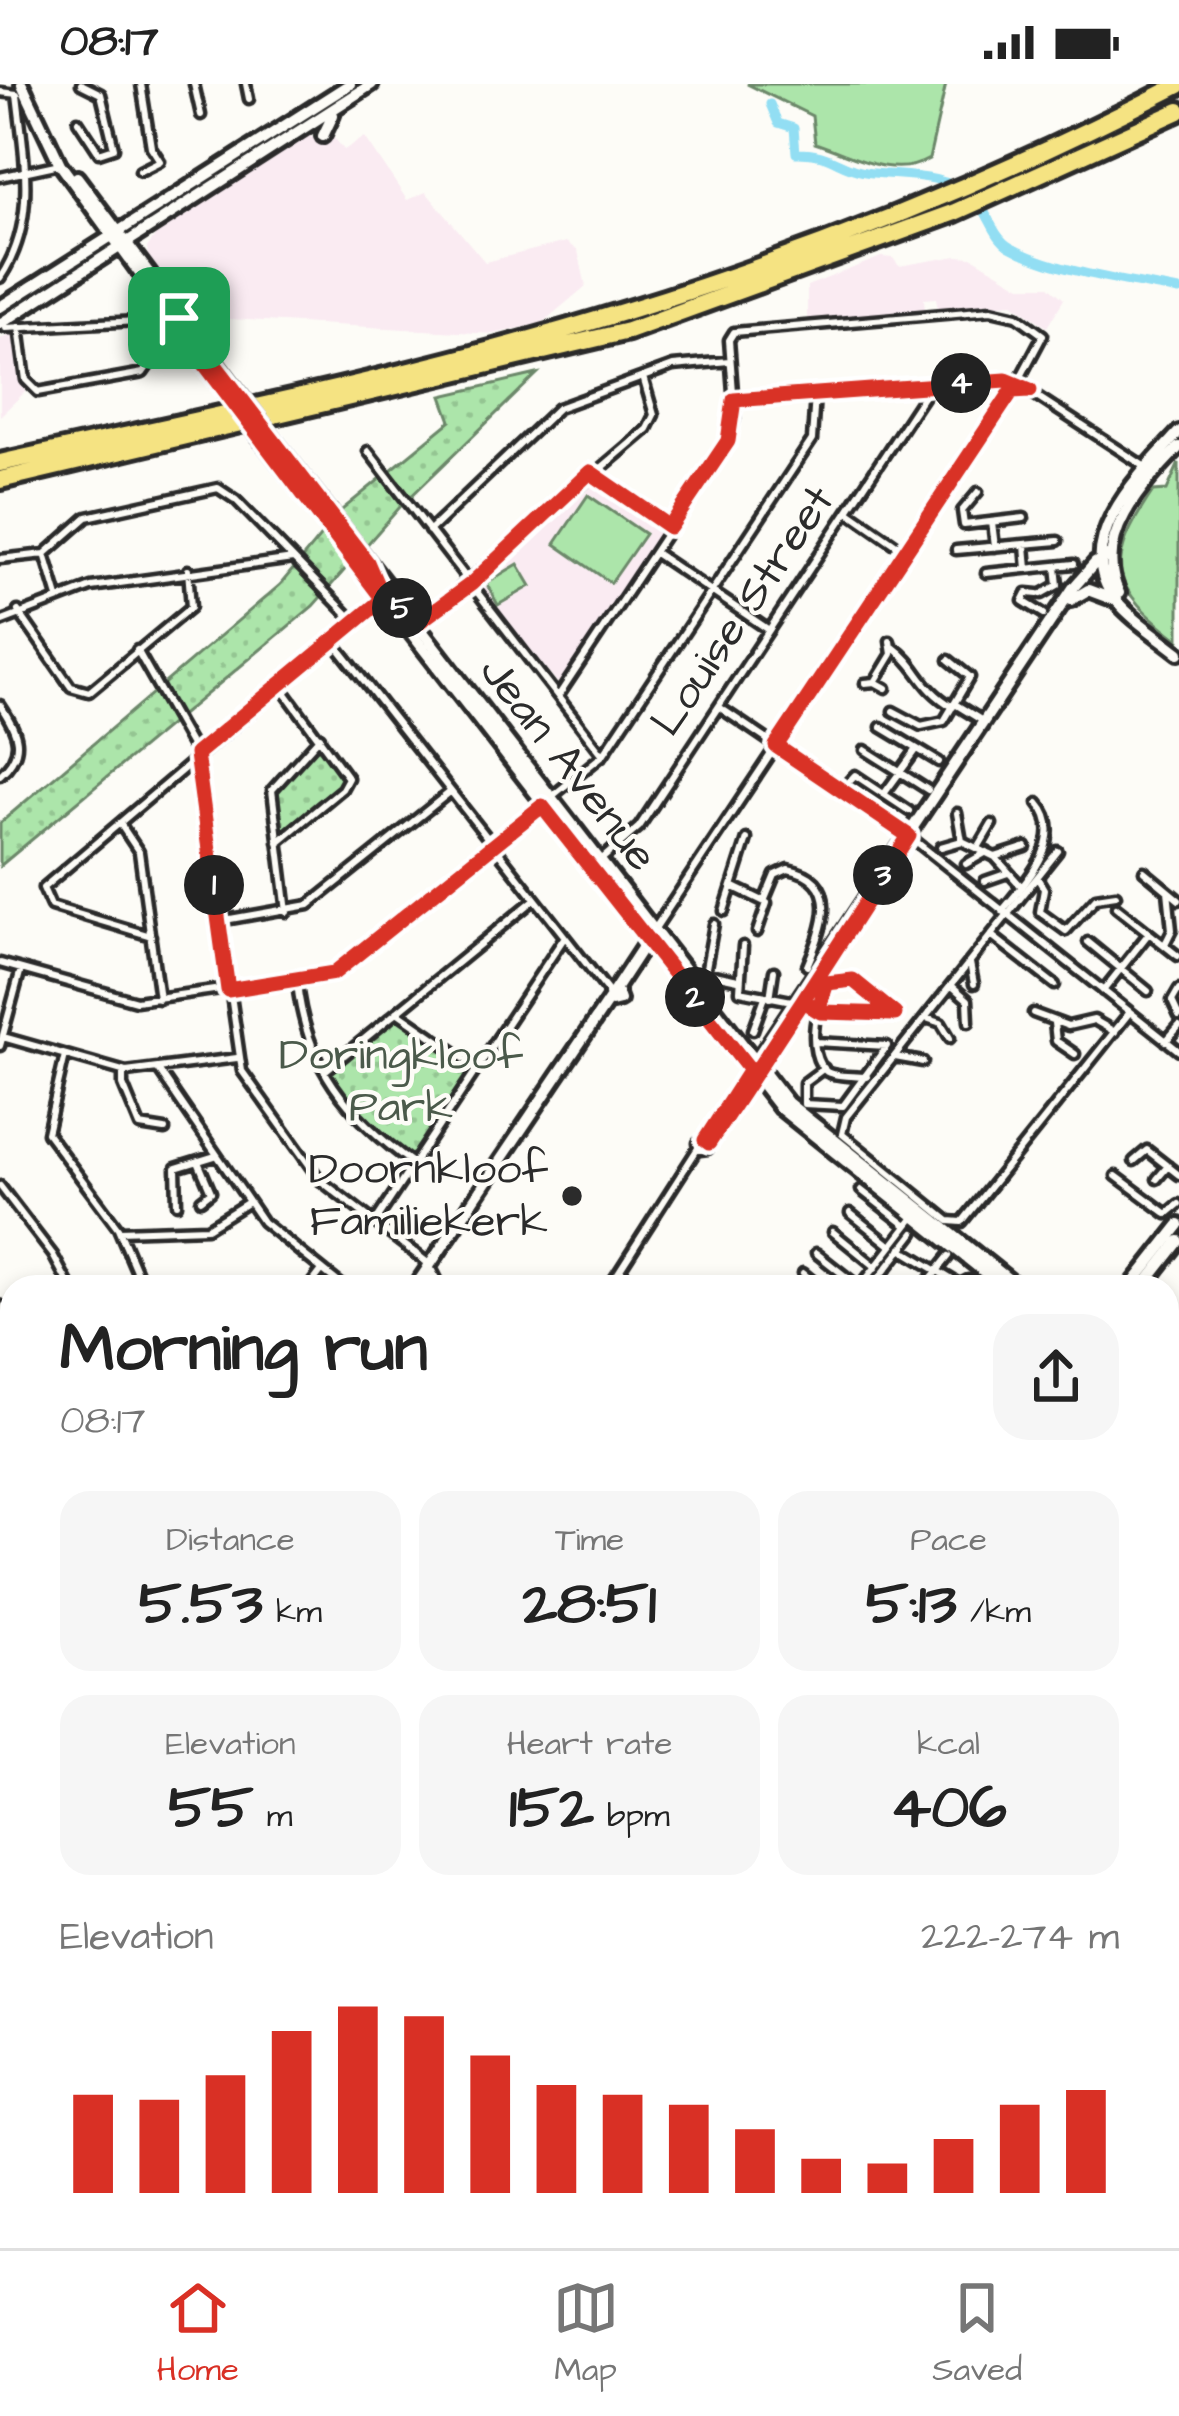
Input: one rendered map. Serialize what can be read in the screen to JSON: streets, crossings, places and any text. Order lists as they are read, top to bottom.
{
  "streets": {
    "main road": ["Jean Avenue"],
    "street": ["Louise Street"]
  },
  "crossings": [
    ["Louise Street", "Jean Avenue"]
  ],
  "parks": ["Doringkloof Park"],
  "places": ["Doornkloof Familiekerk"],
  "page": {
    "status": "08:17",
    "pins": [
      "4",
      "5",
      "3",
      "1",
      "2"
    ],
    "heading": ["Morning run", "08:17"],
    "stats": [
      ["Distance", "5.53 km"],
      ["Time", "28:51"],
      ["Pace", "5:13 /km"],
      ["Elevation", "55 m"],
      ["Heart rate", "152 bpm"],
      ["kcal", "406"]
    ],
    "chart": ["Elevation", "222–274 m"],
    "tabs": ["Home", "Map", "Saved"]
  }
}
